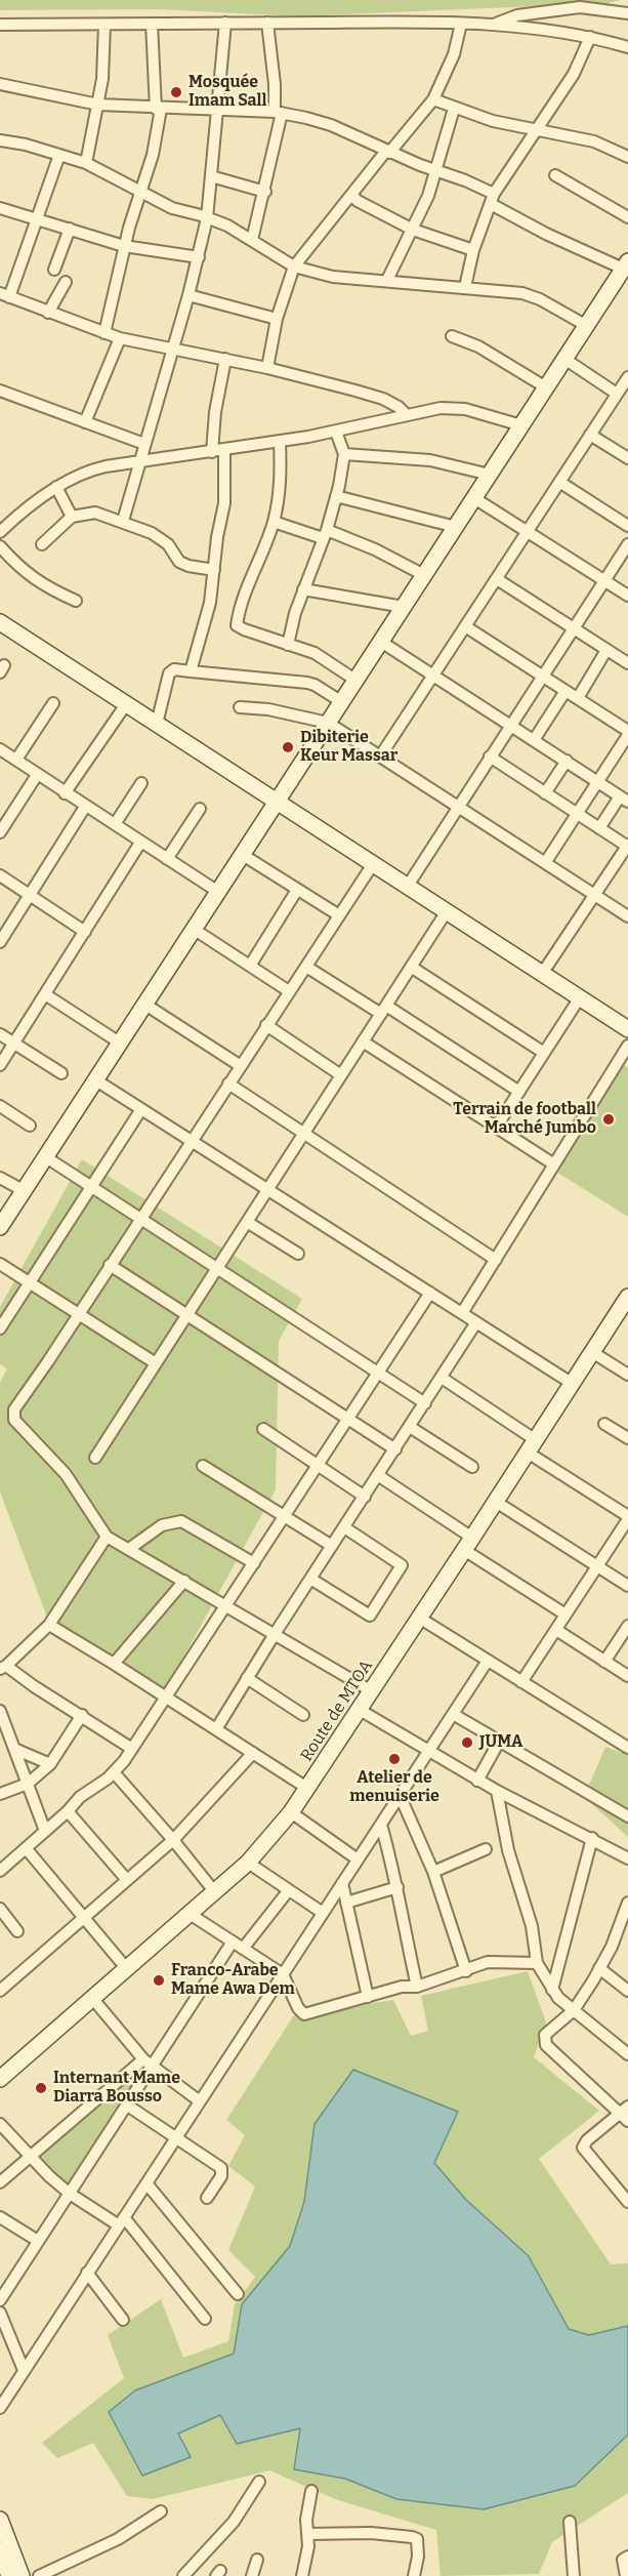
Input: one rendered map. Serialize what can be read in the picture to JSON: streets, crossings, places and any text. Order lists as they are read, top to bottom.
{
  "streets": {
    "street": ["Route de MTOA"]
  },
  "places": [
    "Mosquée Imam Sall",
    "Dibiterie Keur Massar",
    "Terrain de football Marché Jumbo",
    "JUMA",
    "Atelier de menuiserie",
    "Franco-Arabe Mame Awa Dem",
    "Internant Mame Diarra Bousso"
  ]
}
